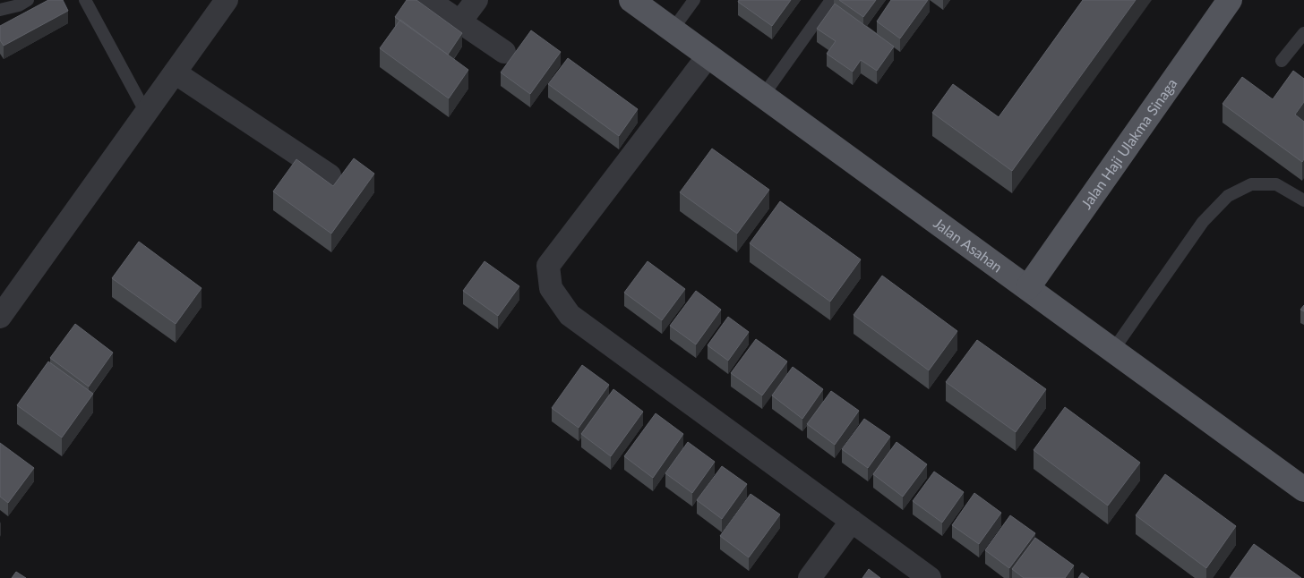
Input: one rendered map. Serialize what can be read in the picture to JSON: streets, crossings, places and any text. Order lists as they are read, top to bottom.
{
  "streets": {
    "main road": ["Jalan Haji Ulakma Sinaga", "Jalan Asahan"]
  },
  "crossings": [
    ["Jalan Haji Ulakma Sinaga", "Jalan Asahan"]
  ]
}
